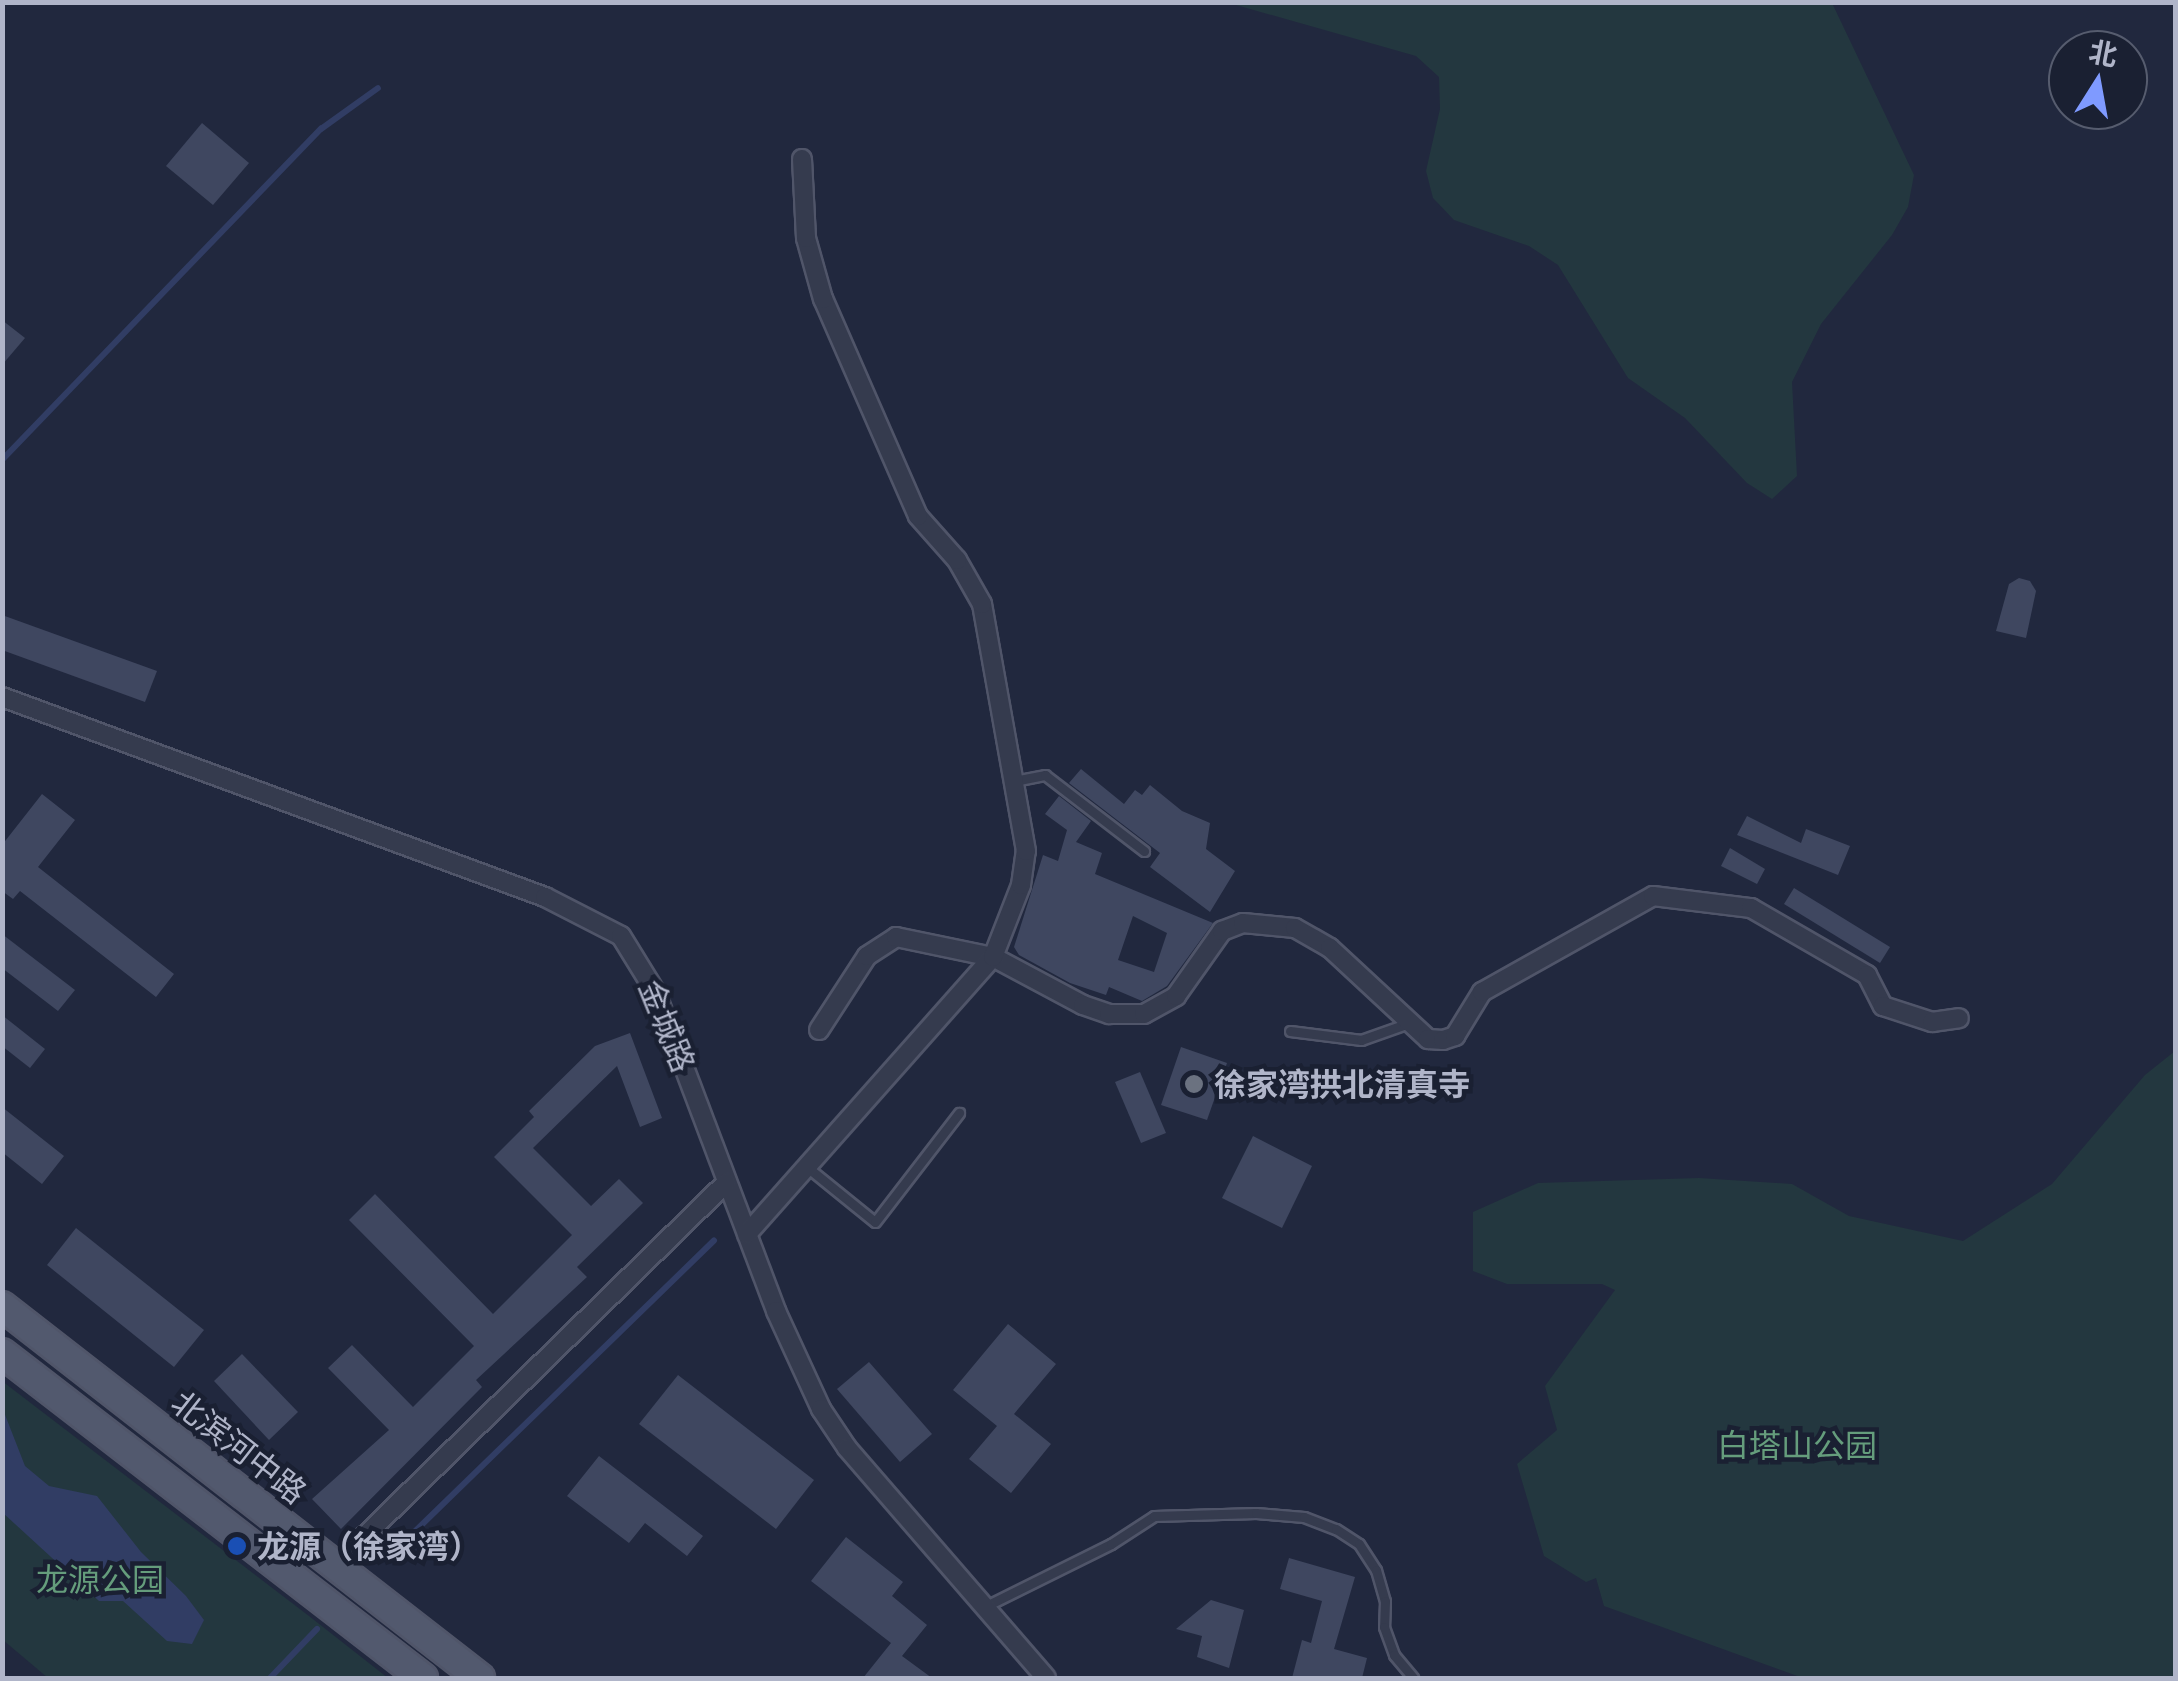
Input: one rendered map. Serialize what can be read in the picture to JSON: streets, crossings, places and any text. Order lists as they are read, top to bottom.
{
  "streets": {
    "main road": ["北滨河中路"],
    "street": ["金城路"]
  },
  "parks": ["白塔山公园", "龙源公园"],
  "places": ["徐家湾拱北清真寺", "龙源（徐家湾）"],
  "north": "top"
}
